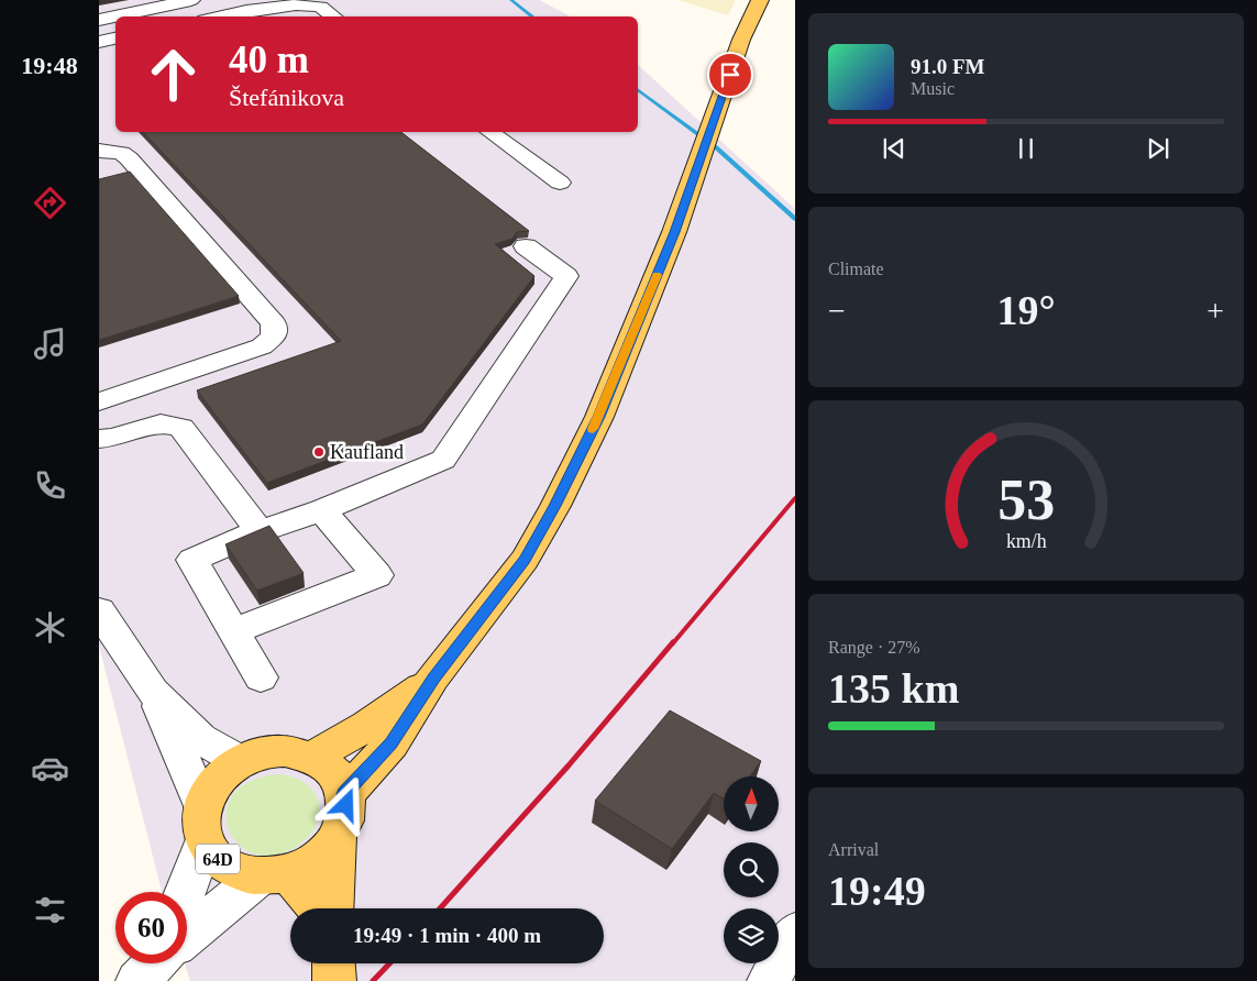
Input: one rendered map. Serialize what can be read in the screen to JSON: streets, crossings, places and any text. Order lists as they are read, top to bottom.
{
  "streets": {
    "main road": ["64D"]
  },
  "places": ["Kaufland"],
  "north": "top",
  "page": {
    "tabs": "19:48",
    "turn": ["40 m", "Štefánikova"],
    "song": ["91.0 FM", "Music"],
    "tile": [
      "Climate",
      ["Range · 27%", "135 km"],
      ["Arrival", "19:49"]
    ],
    "heat": ["−", "19°", "+"],
    "limit": "60",
    "trip": "19:49 · 1 min · 400 m",
    "gauge": ["53", "km/h"]
  }
}
